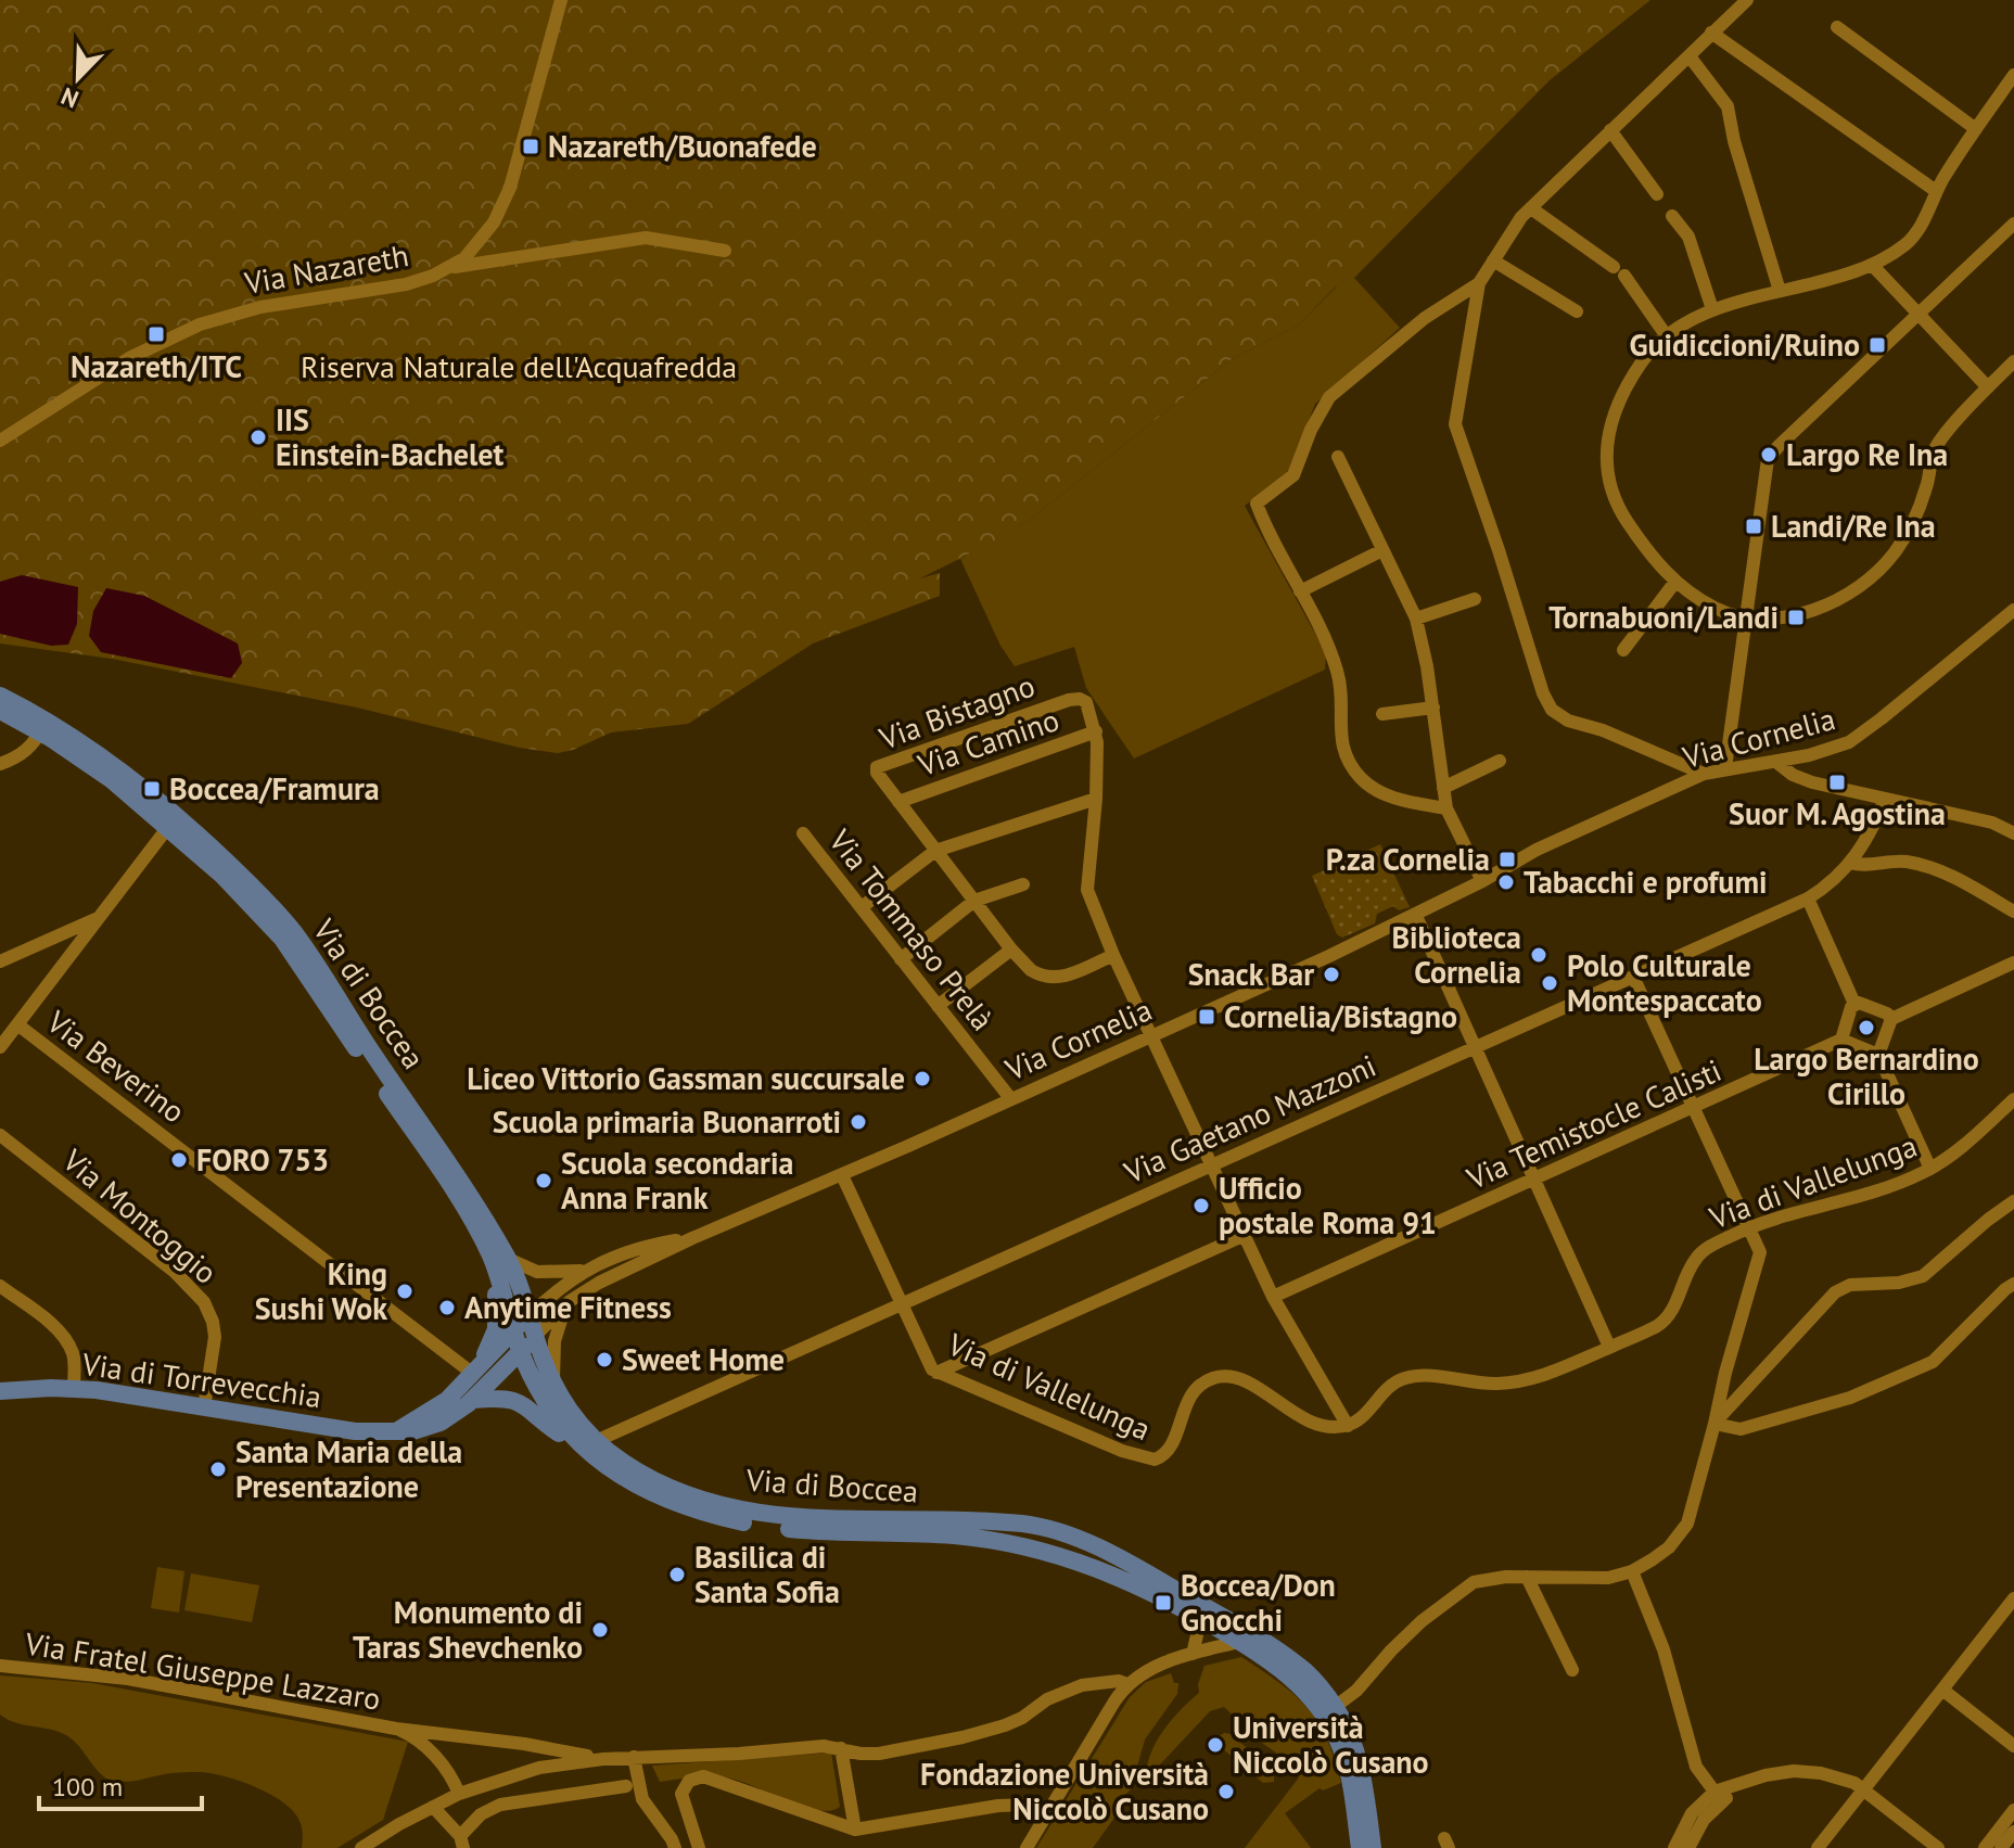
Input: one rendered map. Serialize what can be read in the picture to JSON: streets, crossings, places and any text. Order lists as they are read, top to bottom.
{
  "streets": {
    "main road": ["Via di Boccea", "Via di Torrevecchia"],
    "street": [
      "Via Nazareth",
      "Via Bistagno",
      "Via Cornelia",
      "Via Camino",
      "Via Tommaso Prelà",
      "Via Beverino",
      "Via Gaetano Mazzoni",
      "Via Temistocle Calisti",
      "Via di Vallelunga",
      "Via Montoggio",
      "Via Fratel Giuseppe Lazzaro"
    ]
  },
  "crossings": [
    ["Via Bistagno", "Via Camino"],
    ["Via Cornelia", "Via Tommaso Prelà"],
    ["Via Cornelia", "Via di Boccea"],
    ["Via Cornelia", "Via di Vallelunga"],
    ["Via Cornelia", "Via di Torrevecchia"],
    ["Via di Boccea", "Via Gaetano Mazzoni"],
    ["Via di Boccea", "Via di Torrevecchia"],
    ["Via Gaetano Mazzoni", "Via di Vallelunga"],
    ["Via Montoggio", "Via di Torrevecchia"]
  ],
  "parks": ["Riserva Naturale dell'Acquafredda"],
  "places": {
    "transit": [
      "Nazareth/Buonafede",
      "Nazareth/ITC",
      "Guidiccioni/Ruino",
      "Landi/Re Ina",
      "Tornabuoni/Landi",
      "Suor M. Agostina",
      "Boccea/Framura",
      "P.za Cornelia",
      "Cornelia/Bistagno",
      "Boccea/Don Gnocchi"
    ],
    "other": [
      "IIS Einstein-Bachelet",
      "Largo Re Ina",
      "Tabacchi e profumi",
      "Biblioteca Cornelia",
      "Snack Bar",
      "Polo Culturale Montespaccato",
      "Largo Bernardino Cirillo",
      "Liceo Vittorio Gassman succursale",
      "Scuola primaria Buonarroti",
      "FORO 753",
      "Scuola secondaria Anna Frank",
      "Ufficio postale Roma 91",
      "King Sushi Wok",
      "Anytime Fitness",
      "Sweet Home",
      "Santa Maria della Presentazione",
      "Basilica di Santa Sofia",
      "Monumento di Taras Shevchenko",
      "Università Niccolò Cusano",
      "Fondazione Università Niccolò Cusano"
    ]
  },
  "scale_bar": "100 m",
  "north": "bottom left"
}
